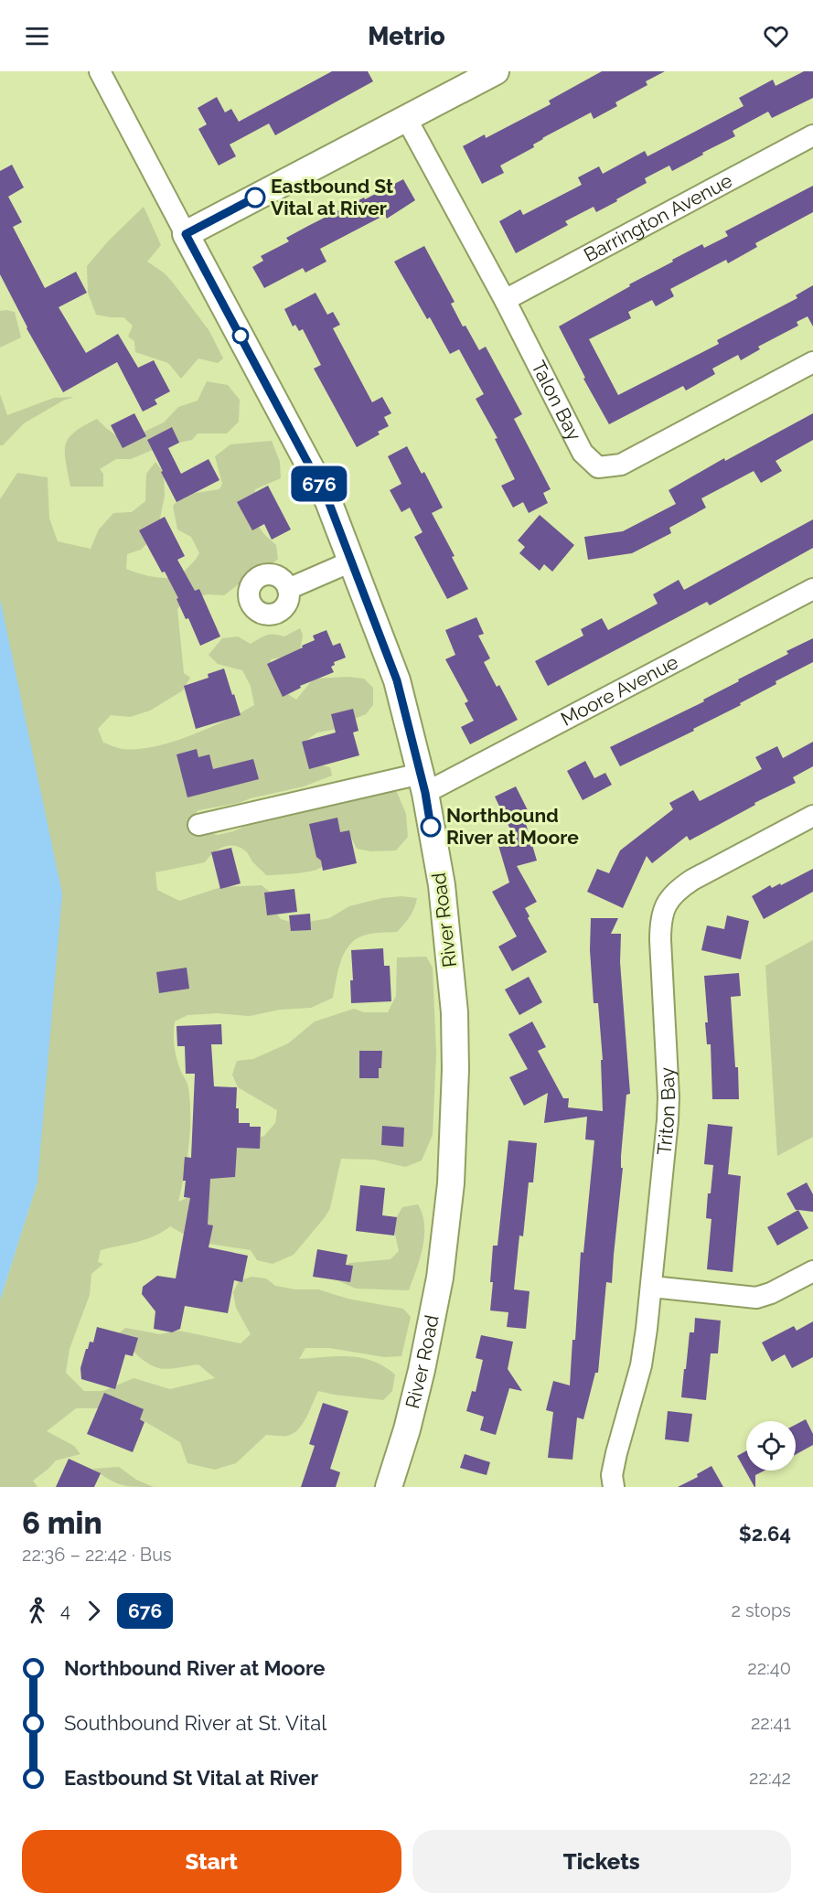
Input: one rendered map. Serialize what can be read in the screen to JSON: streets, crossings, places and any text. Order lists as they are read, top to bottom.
{
  "streets": {
    "street": [
      "Barrington Avenue",
      "Talon Bay",
      "Moore Avenue",
      "River Road",
      "Triton Bay"
    ]
  },
  "crossings": [
    ["Barrington Avenue", "Talon Bay"],
    ["Moore Avenue", "River Road"]
  ],
  "places": ["Eastbound St Vital at River", "Northbound River at Moore"],
  "lines": ["bus line 676"],
  "page": {
    "header": "Metrio",
    "on_map": "676",
    "heading": ["6 min", "22:36 – 22:42 · Bus", "$2.64"],
    "legs": ["4", "676", "2 stops"],
    "list": [
      {
        "name": "Northbound River at Moore",
        "value": "22:40"
      },
      {
        "name": "Southbound River at St. Vital",
        "value": "22:41"
      },
      {
        "name": "Eastbound St Vital at River",
        "value": "22:42"
      }
    ],
    "buttons": ["Start", "Tickets"]
  }
}
